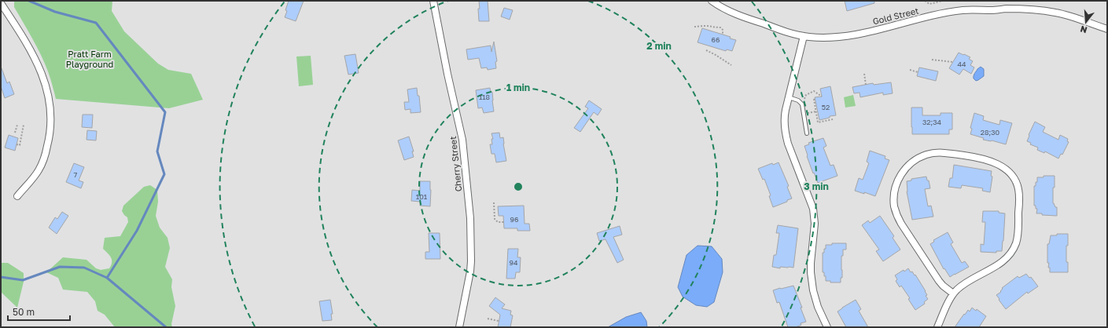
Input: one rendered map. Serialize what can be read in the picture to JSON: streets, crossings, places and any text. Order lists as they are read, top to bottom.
{
  "streets": {
    "street": ["Gold Street", "Cherry Street"]
  },
  "parks": ["Pratt Farm Playground"],
  "house_numbers": [
    "66",
    "44",
    "118",
    "52",
    "32;34",
    "28;30",
    "7",
    "101",
    "96",
    "94"
  ],
  "scale_bar": "50 m",
  "north": "bottom",
  "rings": ["2 min", "1 min", "3 min"]
}
